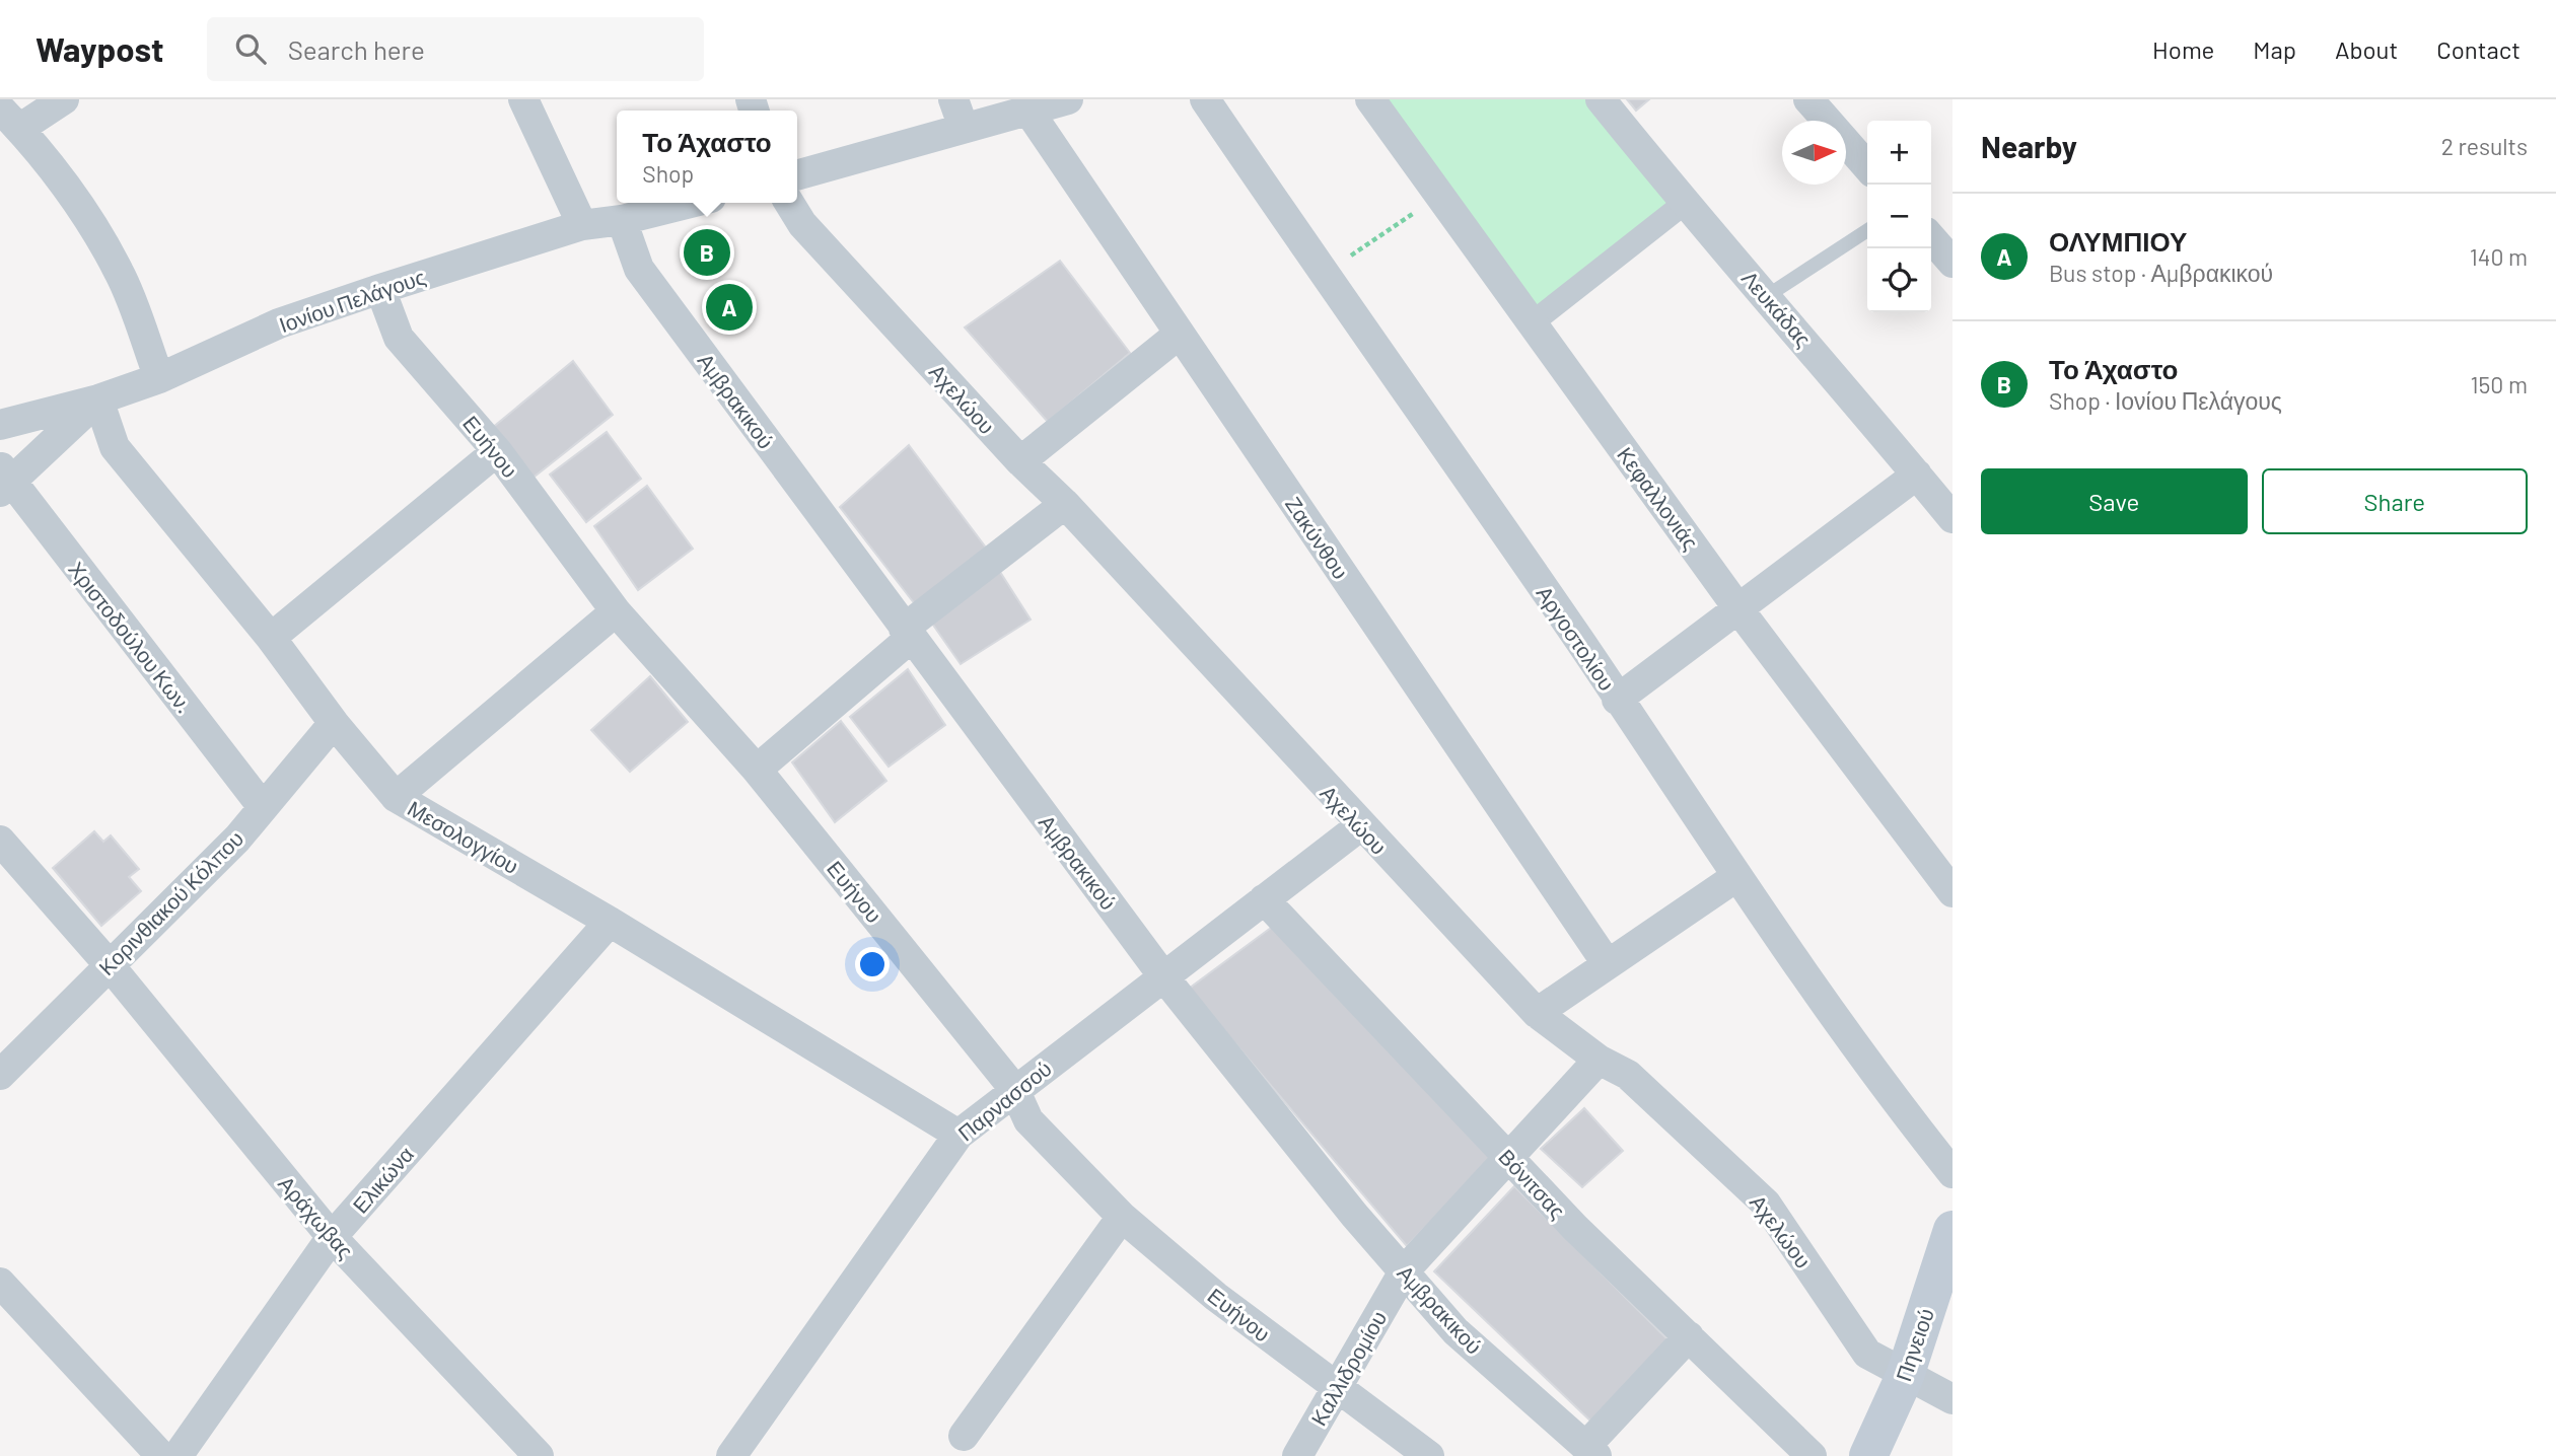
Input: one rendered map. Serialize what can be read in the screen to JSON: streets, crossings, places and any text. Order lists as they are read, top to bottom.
{
  "streets": {
    "main road": ["Πηνειού"],
    "street": [
      "Ιονίου Πελάγους",
      "Λευκάδας",
      "Αχελώου",
      "Αμβρακικού",
      "Ευήνου",
      "Κεφαλλονιάς",
      "Ζακύνθου",
      "Χριστοδούλου Κων.",
      "Αργοστολίου",
      "Μεσολογγίου",
      "Κορινθιακού Κόλπου",
      "Παρνασσού",
      "Ελικώνα",
      "Βόνιτσας",
      "Αράχωβας",
      "Καλλιδρομίου"
    ]
  },
  "crossings": [
    ["Ιονίου Πελάγους", "Αμβρακικού"],
    ["Ιονίου Πελάγους", "Ευήνου"],
    ["Ιονίου Πελάγους", "Μεσολογγίου"],
    ["Αχελώου", "Παρνασσού"],
    ["Αχελώου", "Πηνειού"],
    ["Αχελώου", "Καλλιδρομίου"],
    ["Αμβρακικού", "Παρνασσού"],
    ["Αμβρακικού", "Καλλιδρομίου"],
    ["Ευήνου", "Παρνασσού"],
    ["Ευήνου", "Καλλιδρομίου"],
    ["Χριστοδούλου Κων.", "Κορινθιακού Κόλπου"],
    ["Μεσολογγίου", "Κορινθιακού Κόλπου"],
    ["Μεσολογγίου", "Παρνασσού"],
    ["Μεσολογγίου", "Ελικώνα"],
    ["Κορινθιακού Κόλπου", "Αράχωβας"],
    ["Παρνασσού", "Βόνιτσας"],
    ["Ελικώνα", "Αράχωβας"],
    ["Βόνιτσας", "Καλλιδρομίου"]
  ],
  "north": "right",
  "page": {
    "header": "Waypost",
    "search": "Search here",
    "nav": [
      "Home",
      "Map",
      "About",
      "Contact"
    ],
    "heading": ["Nearby", "2 results"],
    "popup": ["Το Άχαστο", "Shop"],
    "map_buttons": ["+", "−"],
    "list": [
      {
        "mark": "A",
        "name": "ΟΛΥΜΠΙΟΥ",
        "note": "Bus stop · Αμβρακικού",
        "value": "140 m"
      },
      {
        "mark": "B",
        "name": "Το Άχαστο",
        "note": "Shop · Ιονίου Πελάγους",
        "value": "150 m"
      }
    ],
    "pins": ["B", "A"],
    "buttons": ["Save", "Share"]
  }
}
